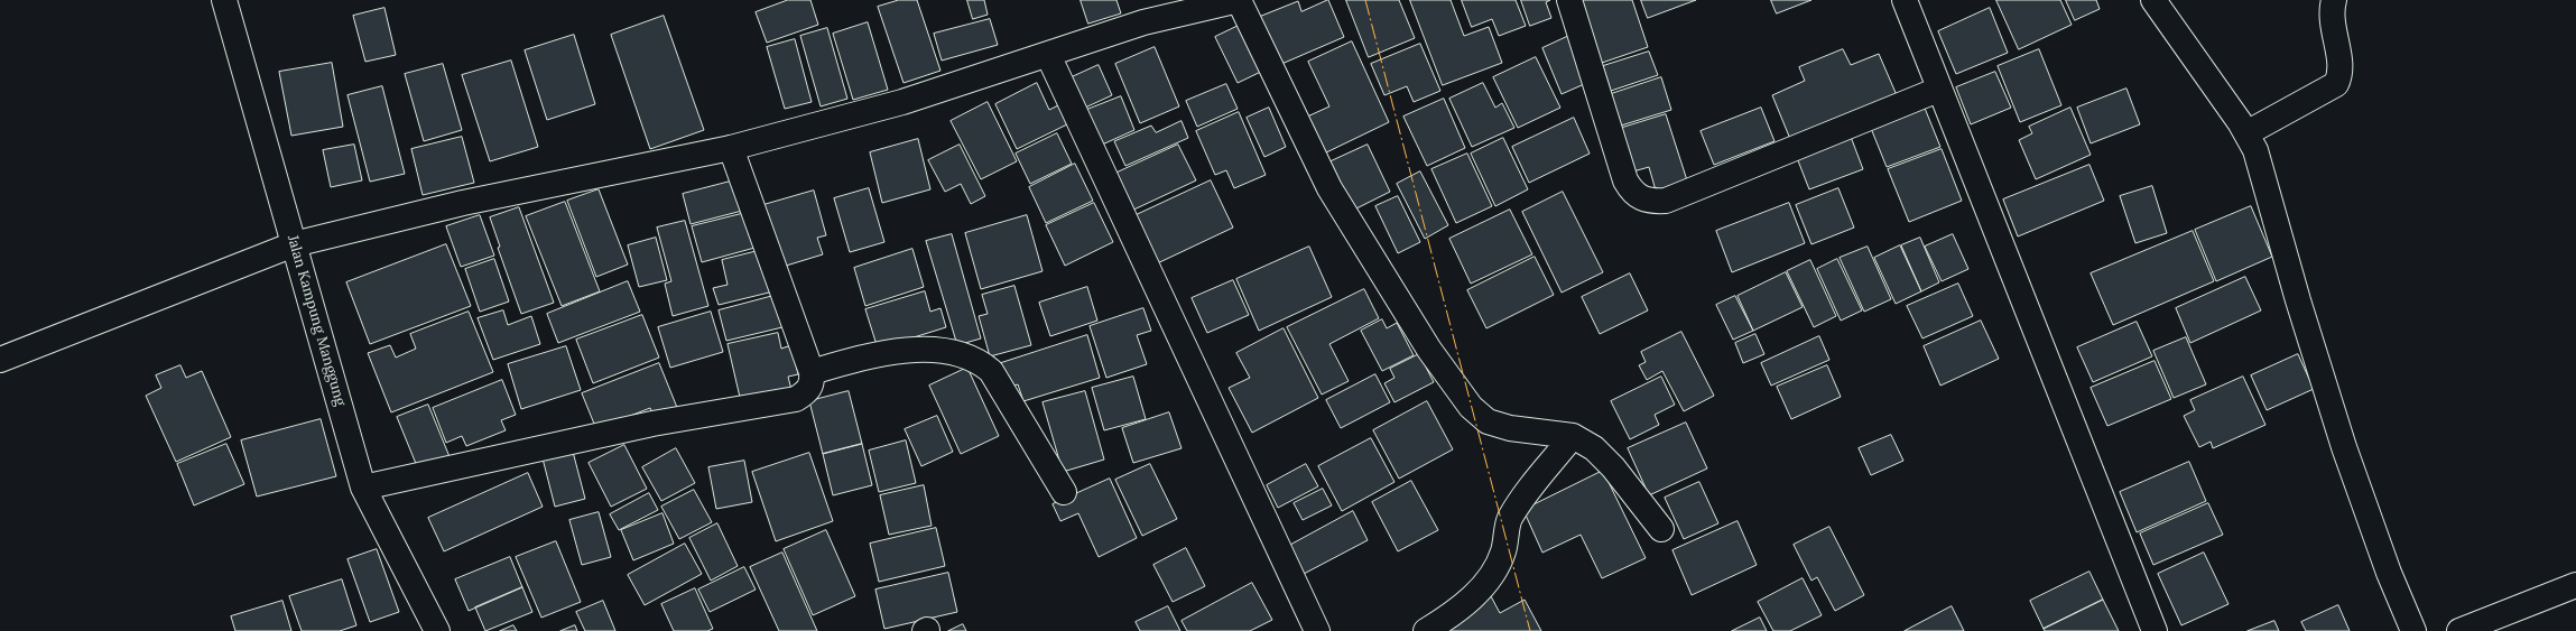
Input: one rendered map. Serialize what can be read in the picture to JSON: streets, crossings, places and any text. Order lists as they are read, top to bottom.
{
  "streets": {
    "street": ["Jalan Kampung Manggung"]
  }
}
